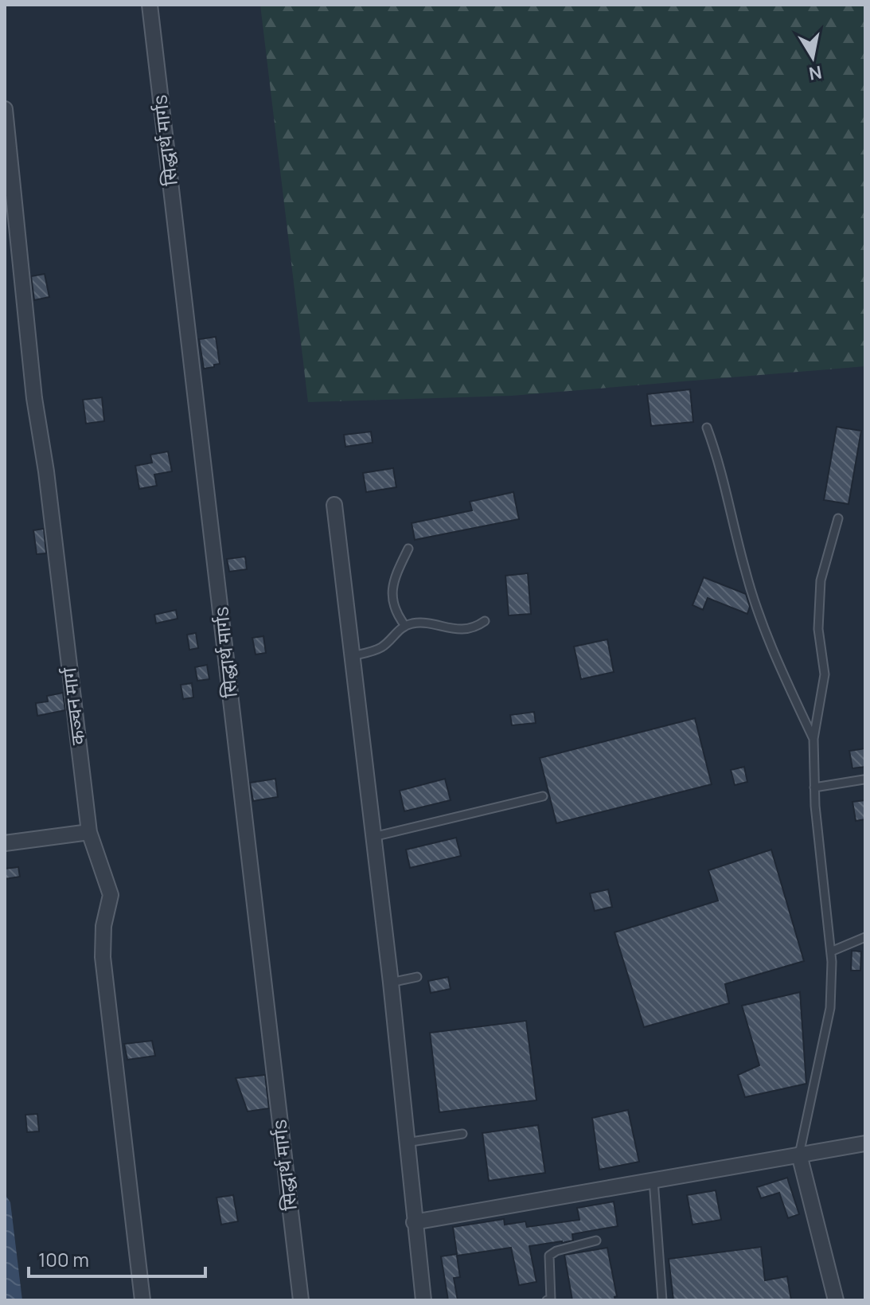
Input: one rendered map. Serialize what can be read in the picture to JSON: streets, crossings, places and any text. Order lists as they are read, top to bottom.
{
  "streets": {
    "street": ["सिद्धार्थ मार्गs", "कञ्चन मार्ग"]
  },
  "scale_bar": "100 m",
  "north": "bottom"
}
